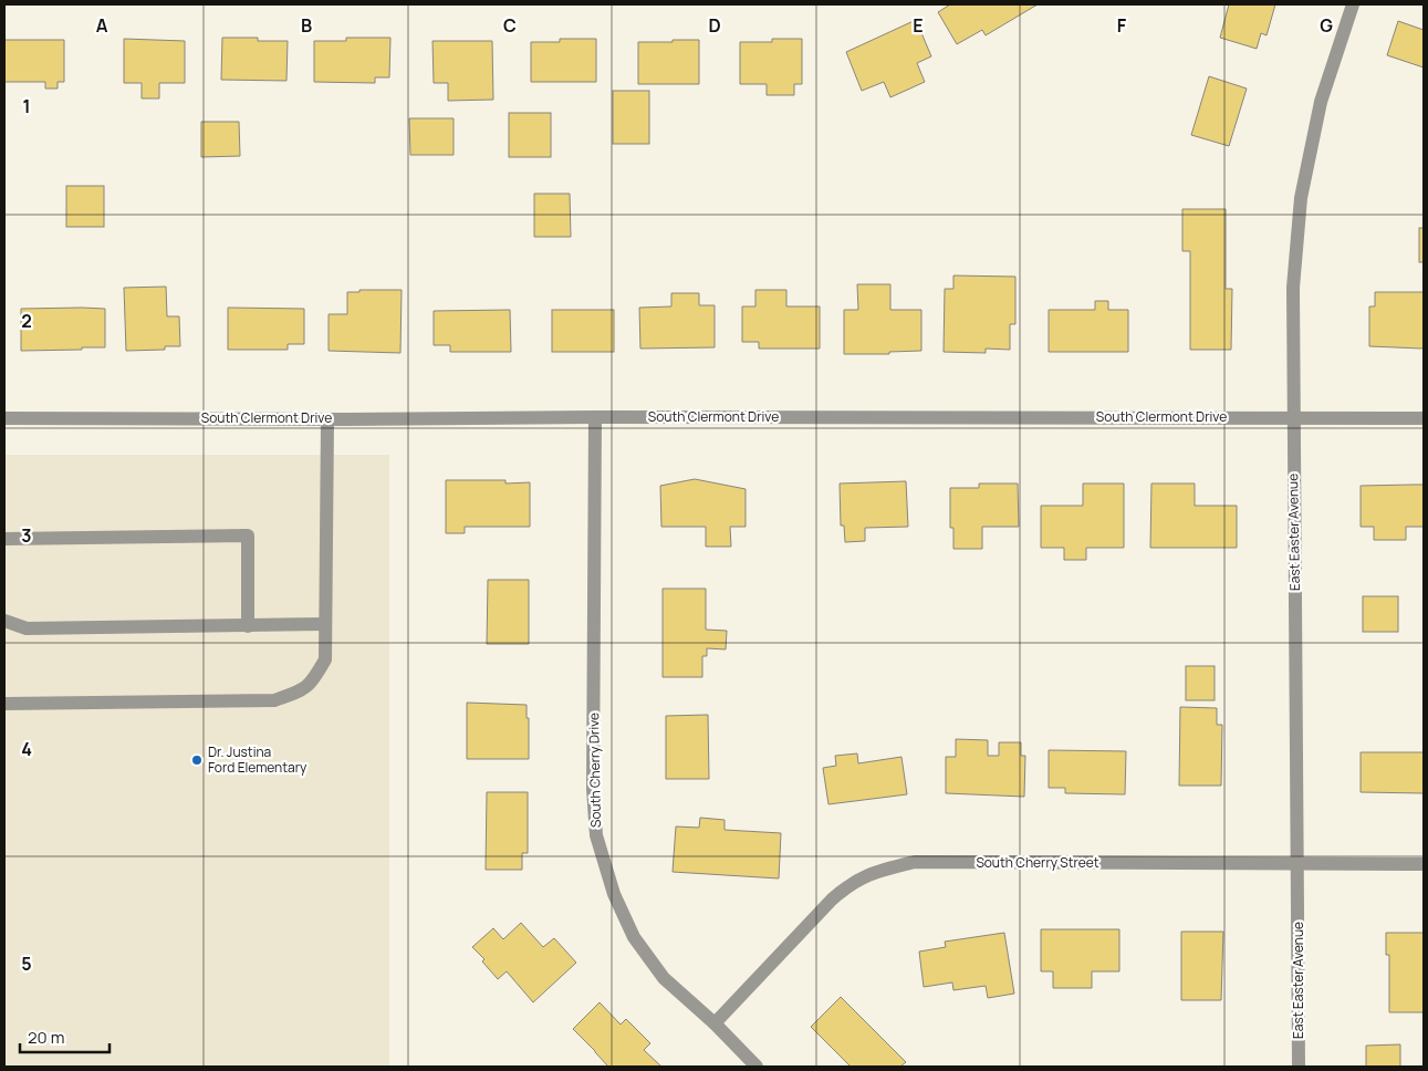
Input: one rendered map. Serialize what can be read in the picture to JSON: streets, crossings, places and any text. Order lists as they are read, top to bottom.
{
  "streets": {
    "street": [
      "South Clermont Drive",
      "East Easter Avenue",
      "South Cherry Drive",
      "South Cherry Street"
    ]
  },
  "crossings": [
    ["South Clermont Drive", "East Easter Avenue"],
    ["South Clermont Drive", "South Cherry Drive"],
    ["East Easter Avenue", "South Cherry Street"],
    ["South Cherry Drive", "South Cherry Street"]
  ],
  "places": ["Dr. Justina Ford Elementary"],
  "scale_bar": "20 m",
  "grid": {
    "columns": [
      "A",
      "B",
      "C",
      "D",
      "E",
      "F",
      "G"
    ],
    "rows": [
      "1",
      "2",
      "3",
      "4",
      "5"
    ]
  }
}
